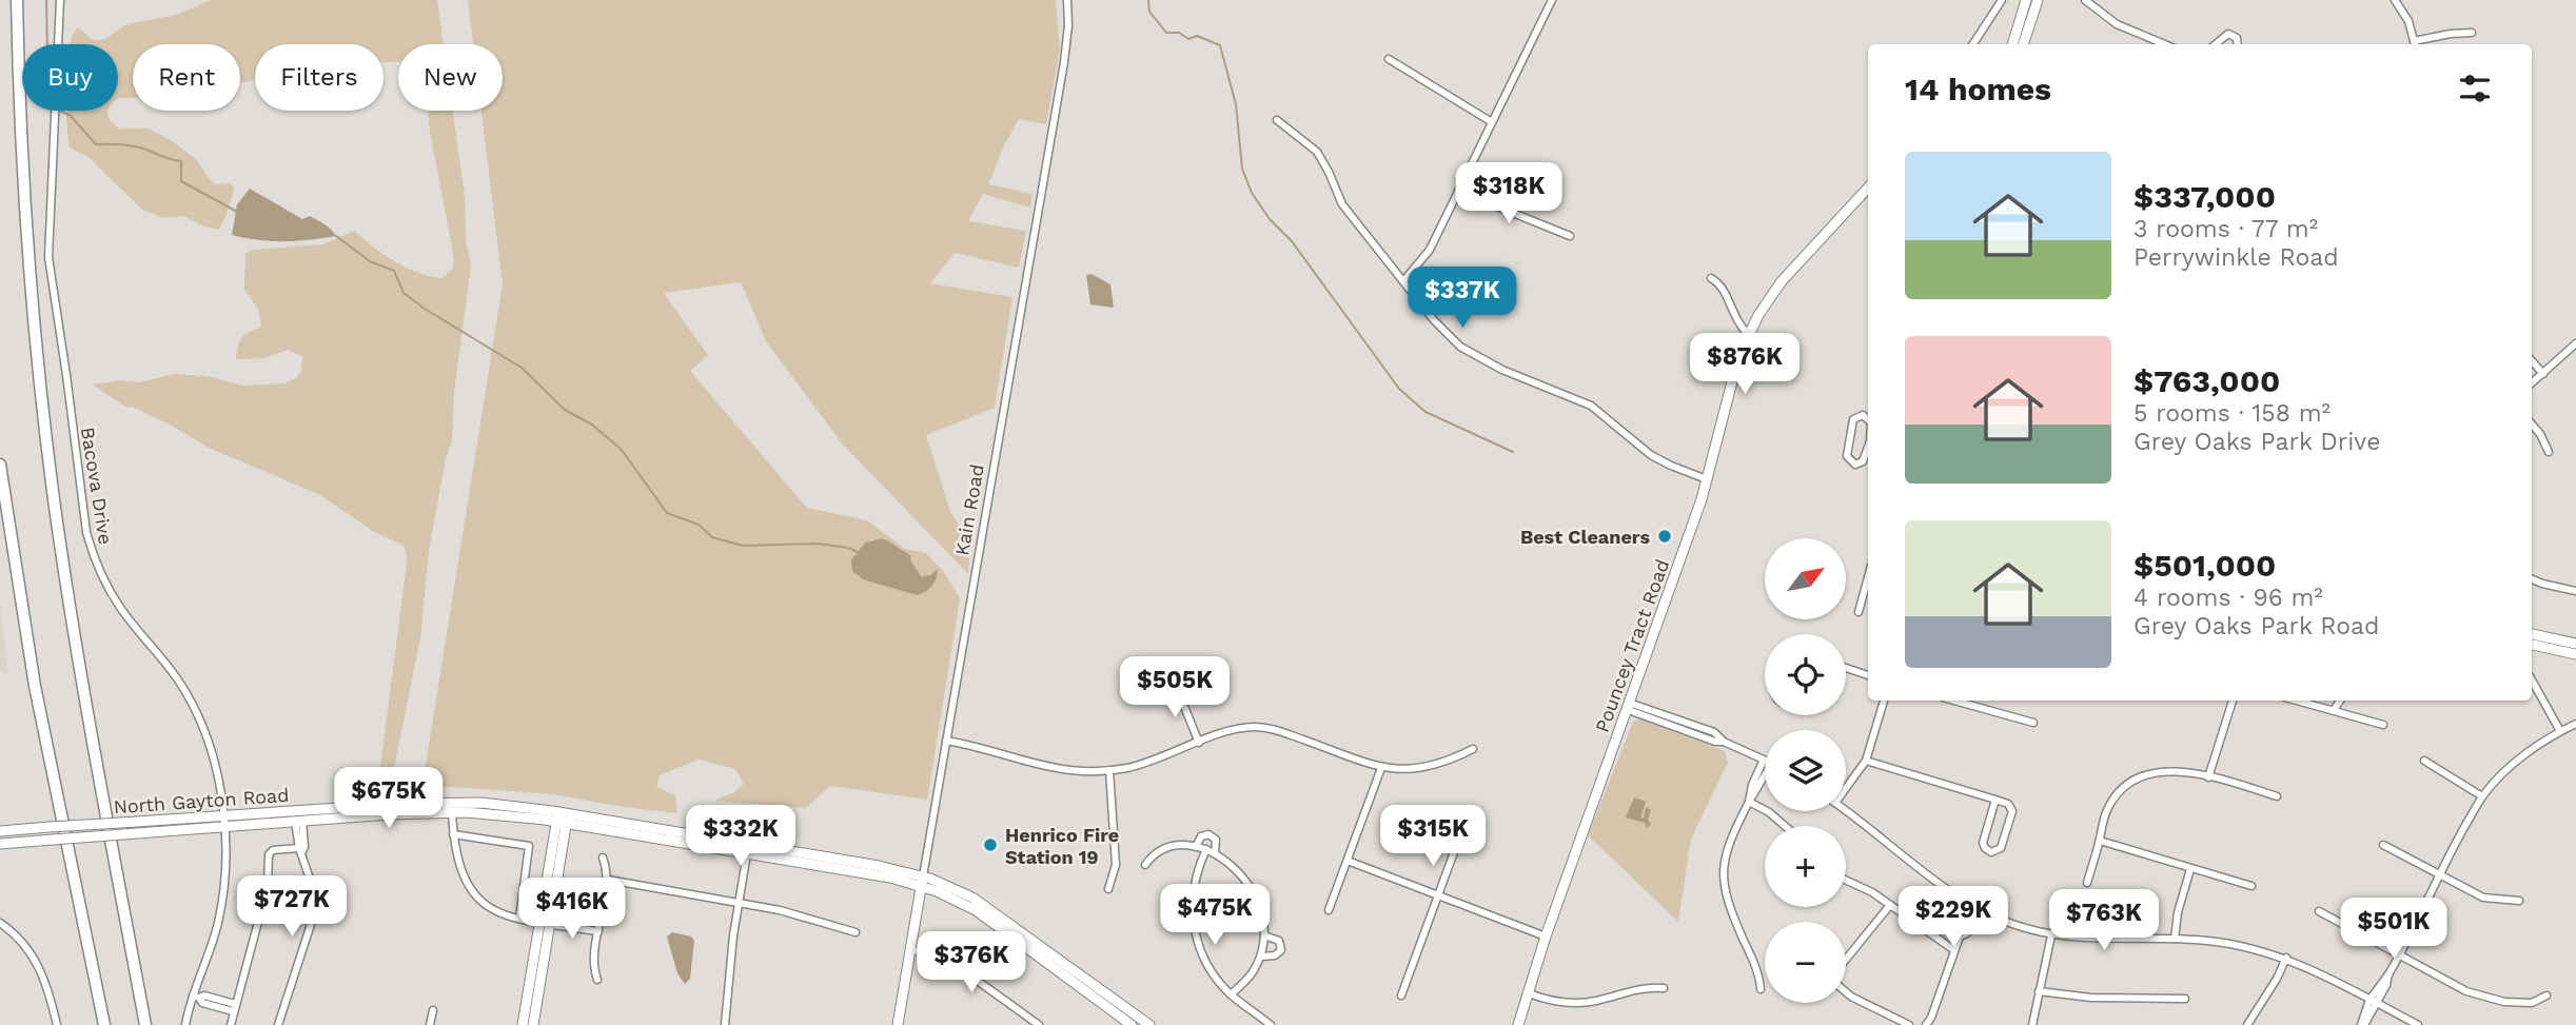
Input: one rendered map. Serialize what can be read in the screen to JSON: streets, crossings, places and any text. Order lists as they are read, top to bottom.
{
  "streets": {
    "main road": ["Kain Road", "Pouncey Tract Road", "North Gayton Road"],
    "street": ["Bacova Drive"]
  },
  "crossings": [
    ["Bacova Drive", "North Gayton Road"],
    ["Kain Road", "North Gayton Road"]
  ],
  "places": ["Best Cleaners", "Henrico Fire Station 19"],
  "north": "top right",
  "page": {
    "chip": [
      "Buy",
      "Rent",
      "Filters",
      "New"
    ],
    "heading": "14 homes",
    "list": [
      {
        "name": "$337,000",
        "note": "3 rooms · 77 m² · Perrywinkle Road"
      },
      {
        "name": "$763,000",
        "note": "5 rooms · 158 m² · Grey Oaks Park Drive"
      },
      {
        "name": "$501,000",
        "note": "4 rooms · 96 m² · Grey Oaks Park Road"
      }
    ],
    "price": [
      "$318K",
      "$337K",
      "$876K",
      "$505K",
      "$675K",
      "$332K",
      "$315K",
      "$727K",
      "$416K",
      "$475K",
      "$229K",
      "$763K",
      "$501K",
      "$376K"
    ],
    "map_buttons": ["+", "−"]
  }
}
